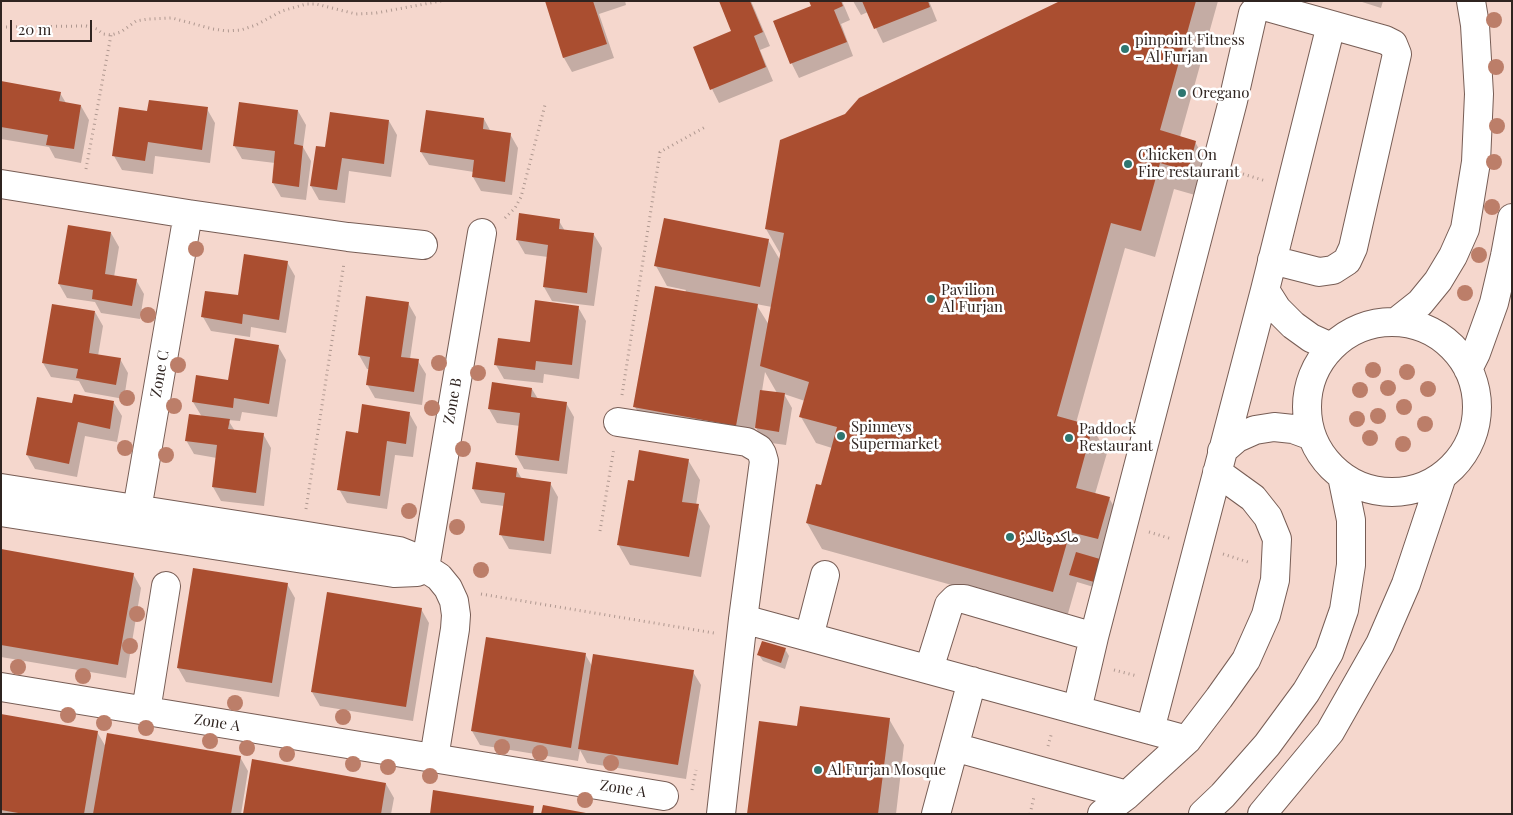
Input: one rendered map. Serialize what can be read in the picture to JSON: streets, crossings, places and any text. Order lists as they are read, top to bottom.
{
  "streets": {
    "street": ["Zone C", "Zone B", "Zone A"]
  },
  "places": [
    "pinpoint Fitness - Al Furjan",
    "Oregano",
    "Chicken On Fire restaurant",
    "Pavilion Al Furjan",
    "Spinneys Supermarket",
    "Paddock Restaurant",
    "ماكدونالدز",
    "Al Furjan Mosque"
  ],
  "scale_bar": "20 m"
}
